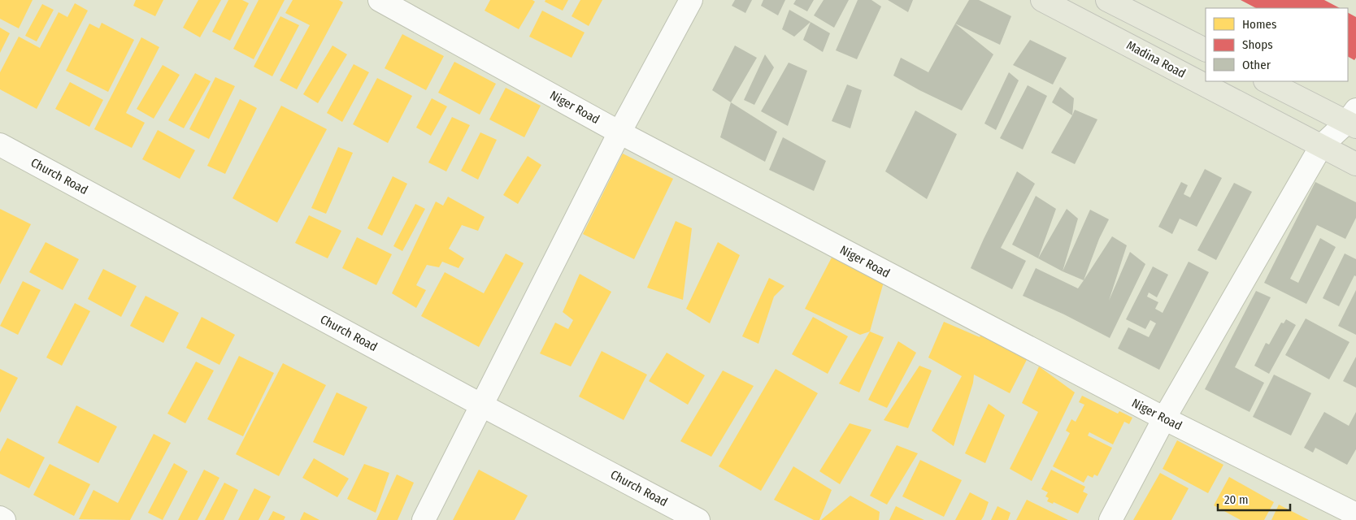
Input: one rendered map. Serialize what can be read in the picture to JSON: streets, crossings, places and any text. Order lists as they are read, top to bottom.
{
  "streets": {
    "main road": ["Madina Road"],
    "lane": ["Niger Road", "Church Road"]
  },
  "legend": ["Homes", "Shops", "Other"],
  "scale_bar": "20 m"
}
